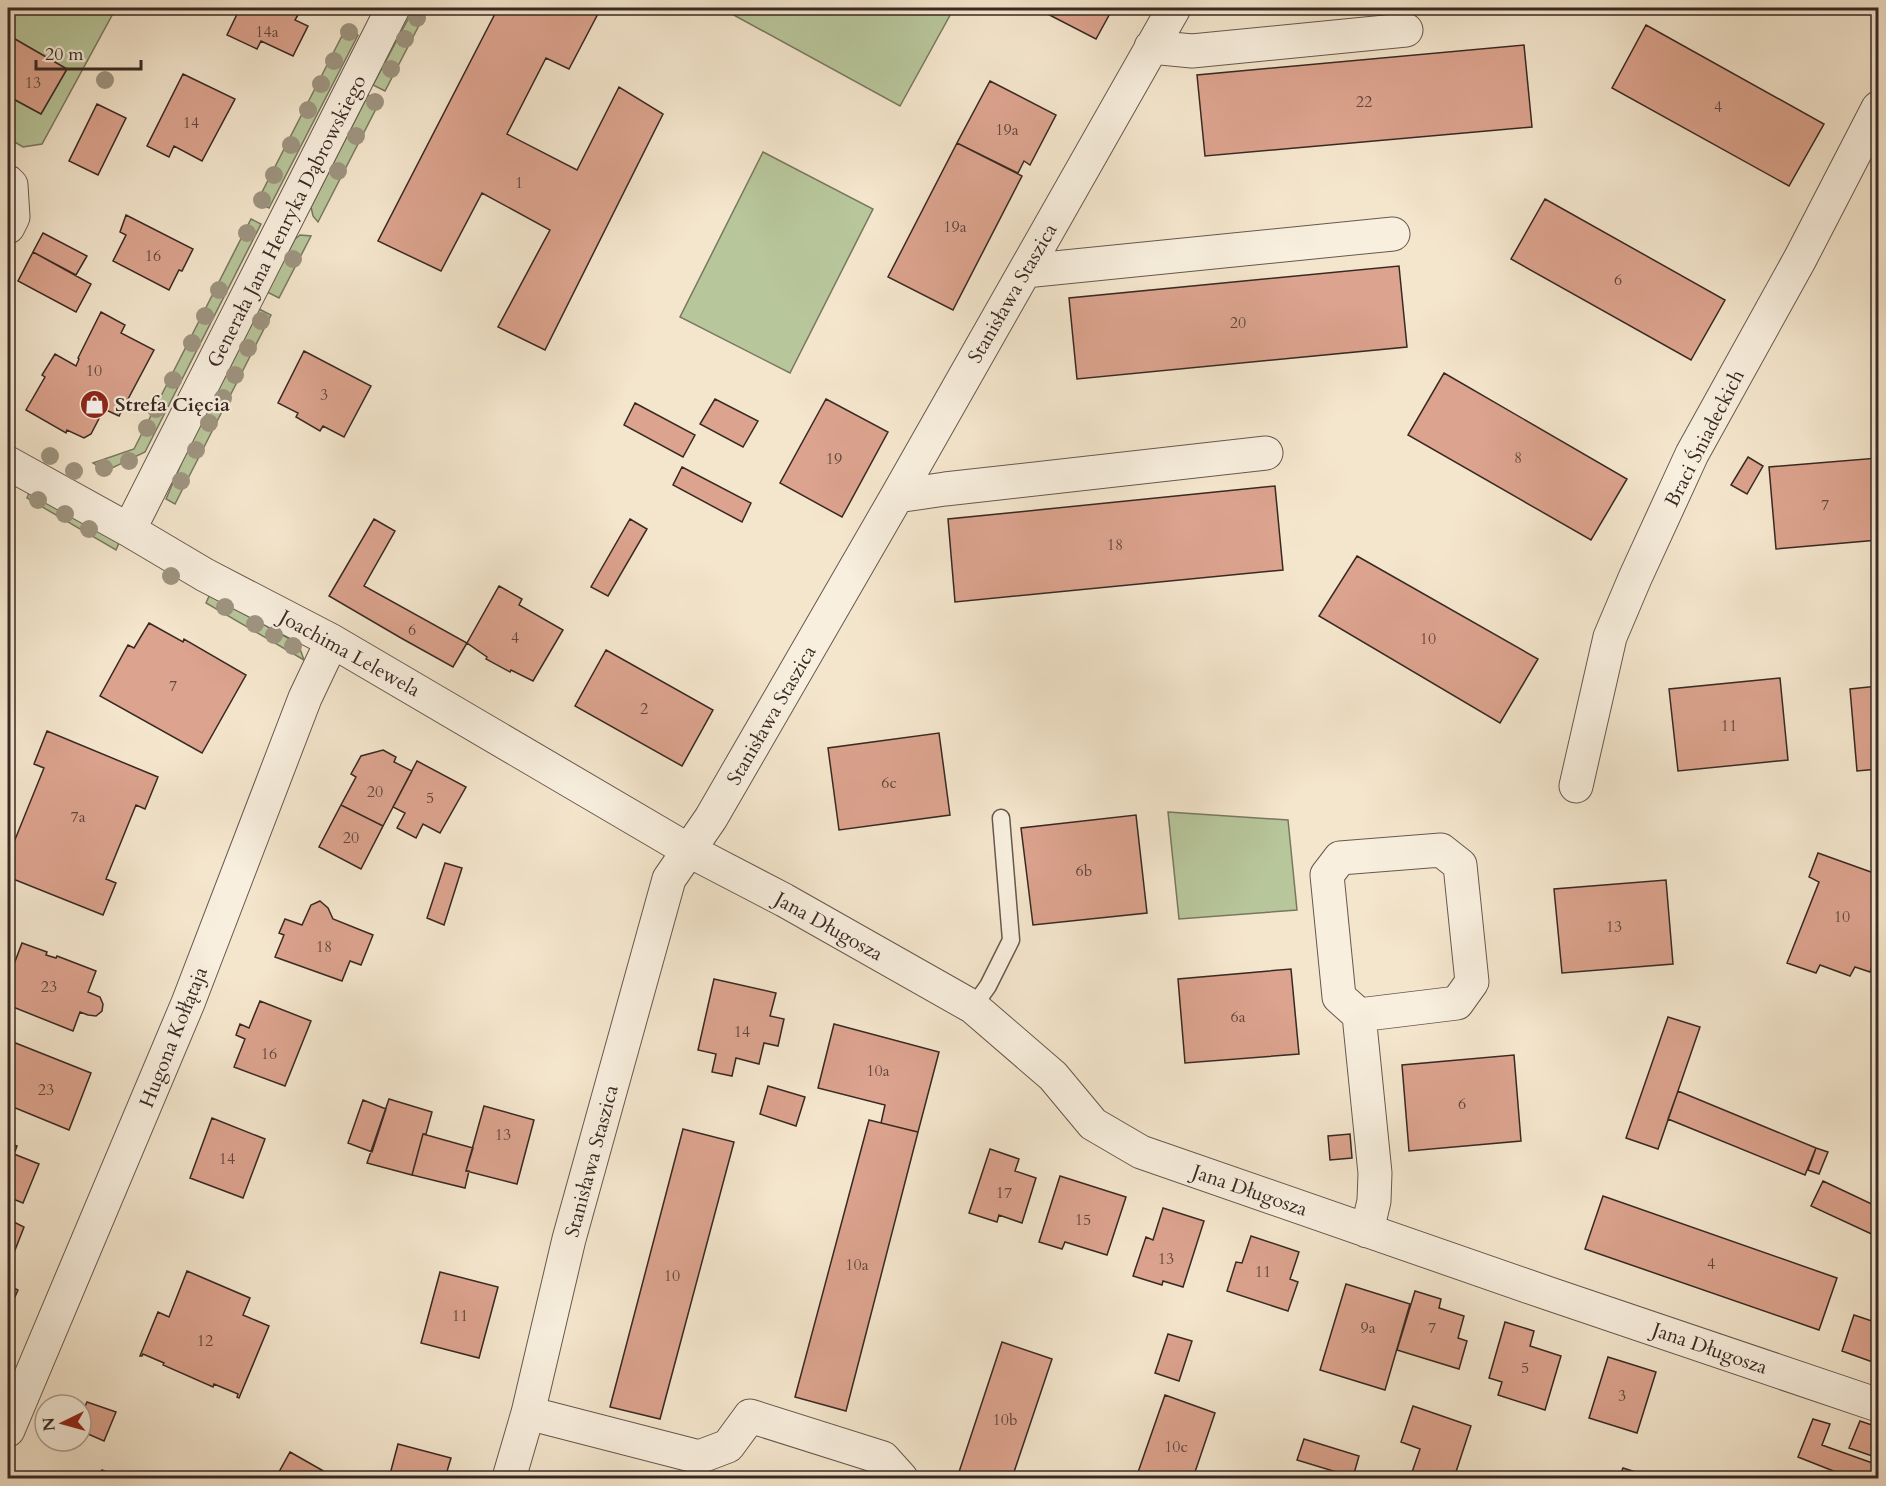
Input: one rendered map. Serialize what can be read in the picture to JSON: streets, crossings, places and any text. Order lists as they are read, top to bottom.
{
  "streets": {
    "street": [
      "Generała Jana Henryka Dąbrowskiego",
      "Stanisława Staszica",
      "Braci Śniadeckich",
      "Joachima Lelewela",
      "Jana Długosza",
      "Hugona Kołłątaja"
    ]
  },
  "crossings": [
    ["Generała Jana Henryka Dąbrowskiego", "Joachima Lelewela"],
    ["Stanisława Staszica", "Joachima Lelewela"],
    ["Stanisława Staszica", "Jana Długosza"],
    ["Joachima Lelewela", "Jana Długosza"],
    ["Joachima Lelewela", "Hugona Kołłątaja"]
  ],
  "places": {
    "shop": ["Strefa Cięcia"]
  },
  "house_numbers": [
    "14a",
    "13",
    "22",
    "4",
    "14",
    "19a",
    "1",
    "19a",
    "16",
    "6",
    "20",
    "10",
    "3",
    "8",
    "19",
    "7",
    "18",
    "6",
    "4",
    "10",
    "7",
    "2",
    "11",
    "6c",
    "20",
    "5",
    "7a",
    "20",
    "6b",
    "10",
    "13",
    "18",
    "23",
    "6a",
    "14",
    "16",
    "10a",
    "23",
    "6",
    "13",
    "14",
    "17",
    "15",
    "13",
    "4",
    "10a",
    "11",
    "10",
    "11",
    "9a",
    "7",
    "12",
    "5",
    "3",
    "10b",
    "10c"
  ],
  "scale_bar": "20 m",
  "north": "left"
}
